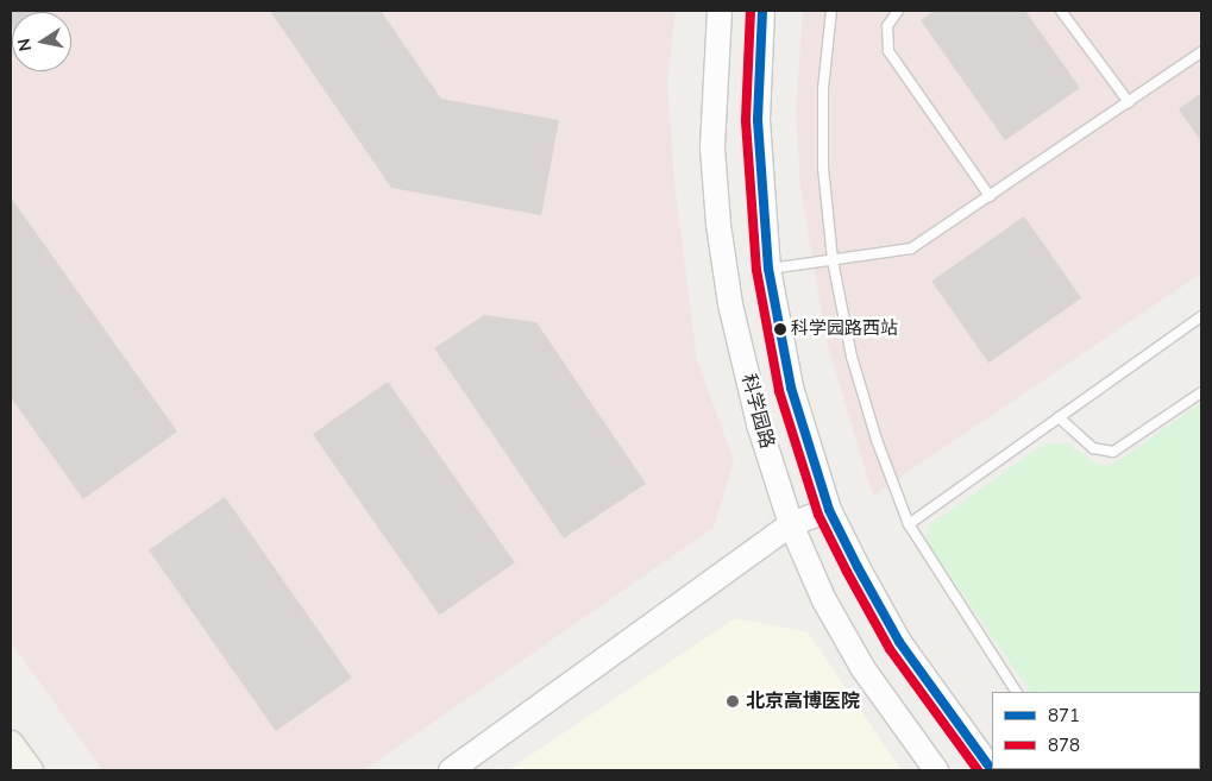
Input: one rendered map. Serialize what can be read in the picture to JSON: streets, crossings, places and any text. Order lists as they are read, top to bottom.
{
  "streets": {
    "street": ["科学园路"]
  },
  "places": ["科学园路西站", "北京高博医院"],
  "lines": ["transit line 871", "transit line 878"],
  "legend": ["871", "878"],
  "north": "left"
}
